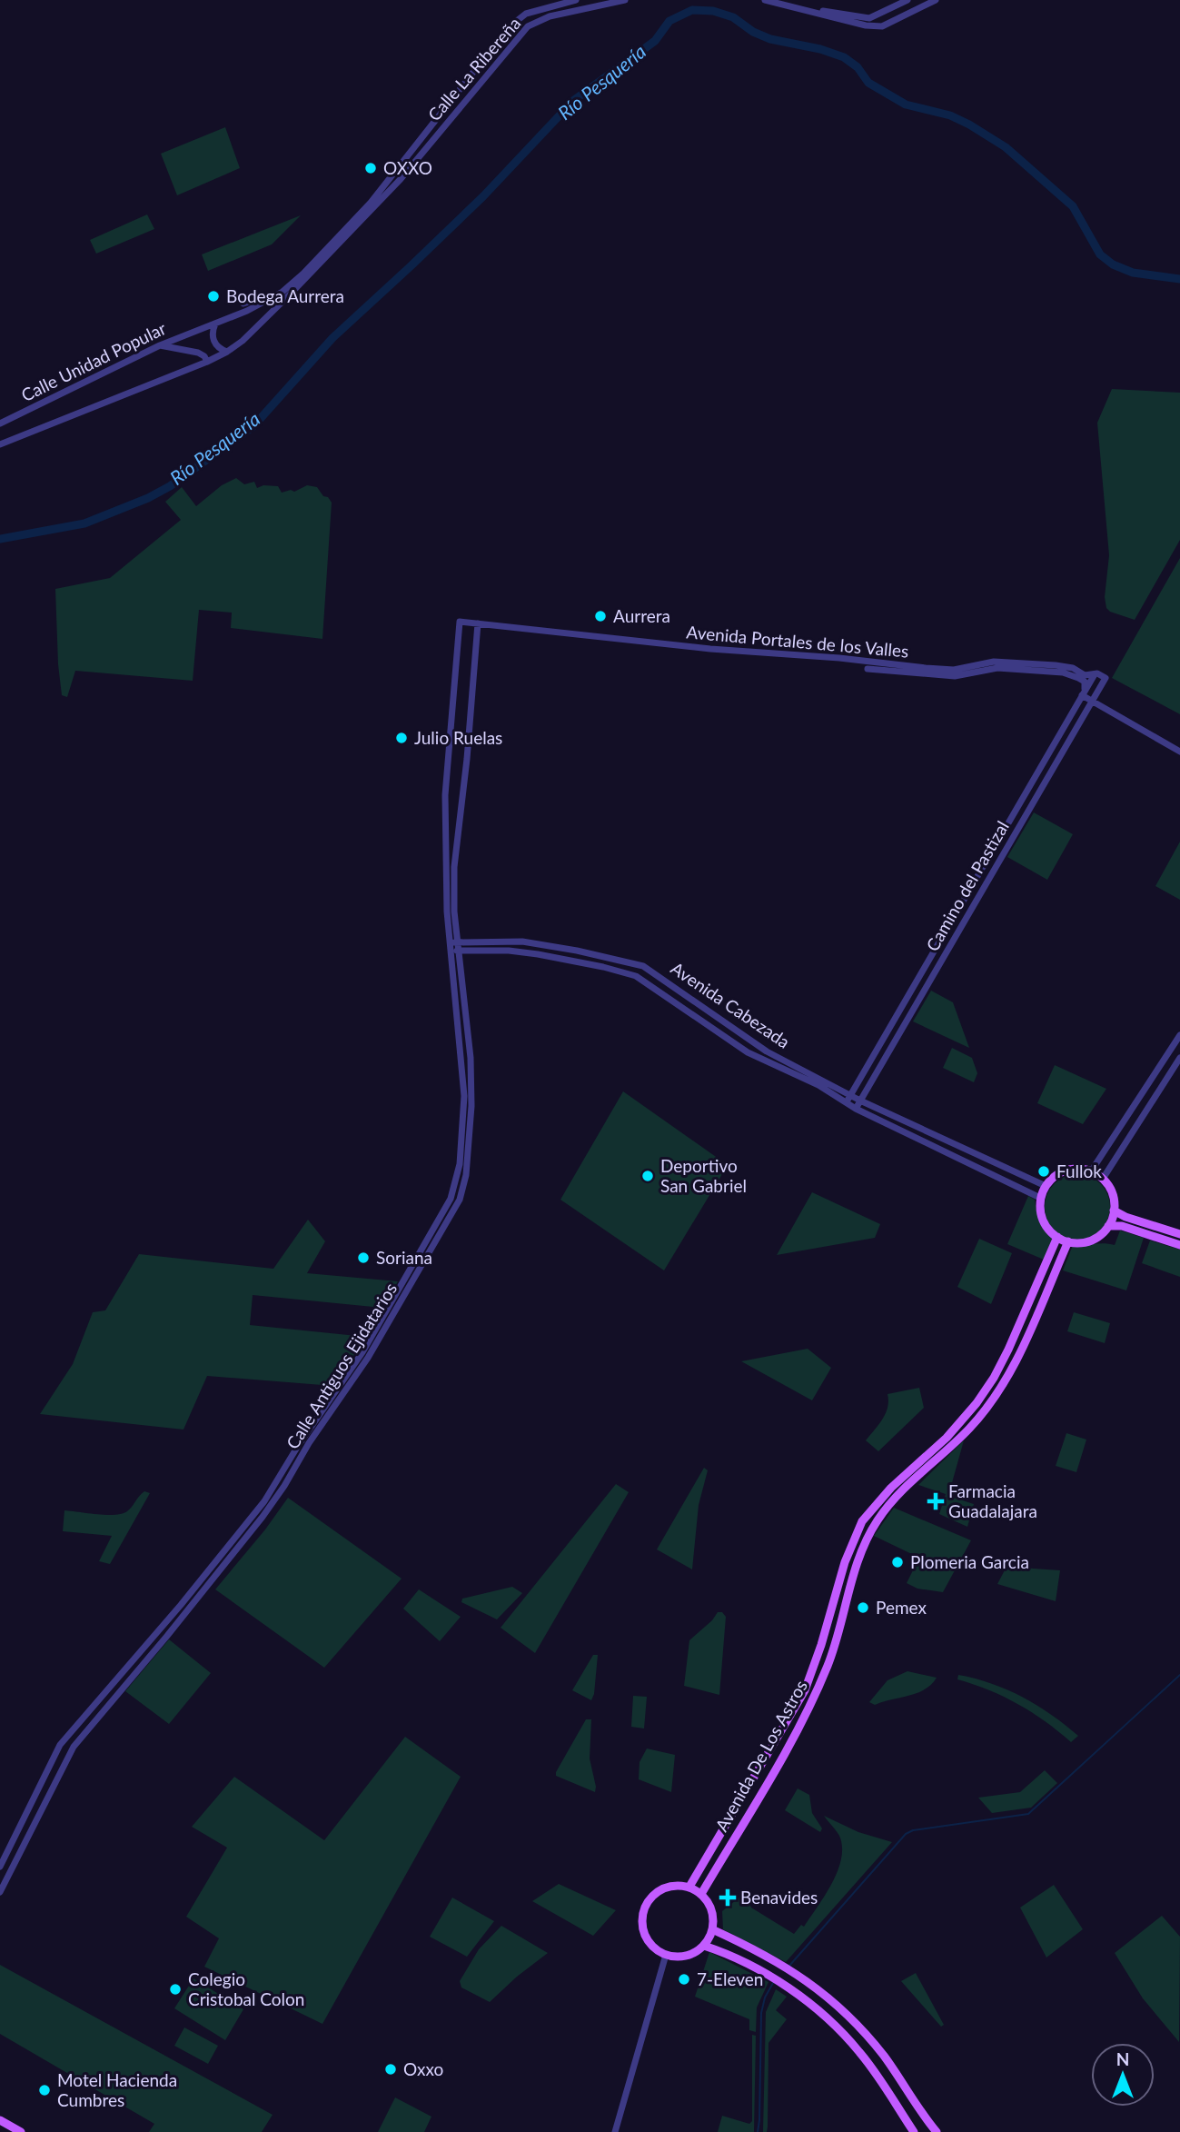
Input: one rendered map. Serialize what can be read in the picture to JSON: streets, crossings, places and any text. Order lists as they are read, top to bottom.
{
  "streets": {
    "main road": ["Avenida De Los Astros"],
    "street": [
      "Calle La Ribereña",
      "Calle Unidad Popular",
      "Avenida Portales de los Valles",
      "Camino del Pastizal",
      "Avenida Cabezada",
      "Calle Antiguos Ejidatarios"
    ]
  },
  "crossings": [
    ["Calle La Ribereña", "Calle Unidad Popular"],
    ["Avenida Portales de los Valles", "Calle Antiguos Ejidatarios"],
    ["Camino del Pastizal", "Avenida Cabezada"],
    ["Avenida Cabezada", "Calle Antiguos Ejidatarios"],
    ["Avenida Cabezada", "Avenida De Los Astros"]
  ],
  "water": ["Río Pesquería"],
  "places": {
    "other": [
      "OXXO",
      "Bodega Aurrera",
      "Aurrera",
      "Julio Ruelas",
      "Fullok",
      "Deportivo San Gabriel",
      "Soriana",
      "Plomeria Garcia",
      "Pemex",
      "7-Eleven",
      "Colegio Cristobal Colon",
      "Oxxo",
      "Motel Hacienda Cumbres"
    ],
    "health": ["Farmacia Guadalajara", "Benavides"]
  },
  "north": "top"
}
